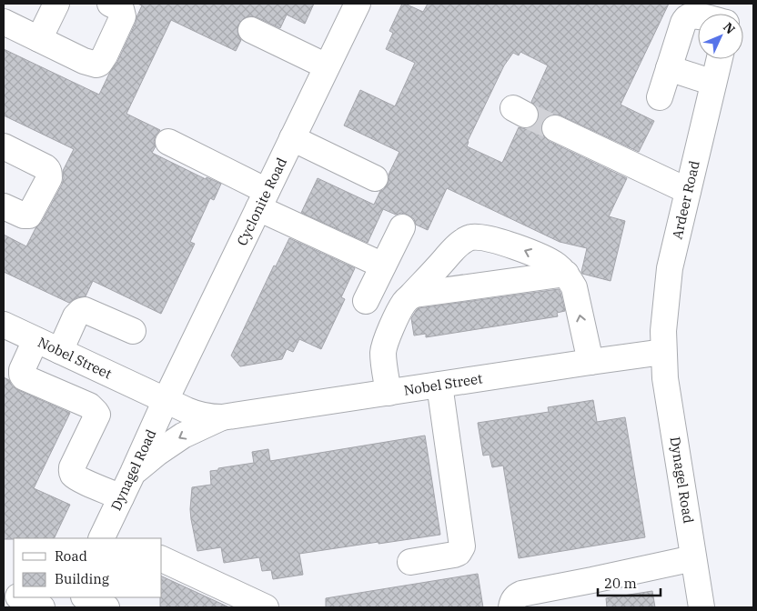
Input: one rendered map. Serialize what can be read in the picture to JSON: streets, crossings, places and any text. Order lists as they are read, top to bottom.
{
  "streets": {
    "street": [
      "Ardeer Road",
      "Cyclonite Road",
      "Nobel Street",
      "Dynagel Road"
    ]
  },
  "crossings": [
    ["Ardeer Road", "Nobel Street"],
    ["Ardeer Road", "Dynagel Road"],
    ["Cyclonite Road", "Nobel Street"],
    ["Cyclonite Road", "Dynagel Road"],
    ["Nobel Street", "Dynagel Road"]
  ],
  "legend": ["Road", "Building"],
  "scale_bar": "20 m",
  "north": "top right"
}
